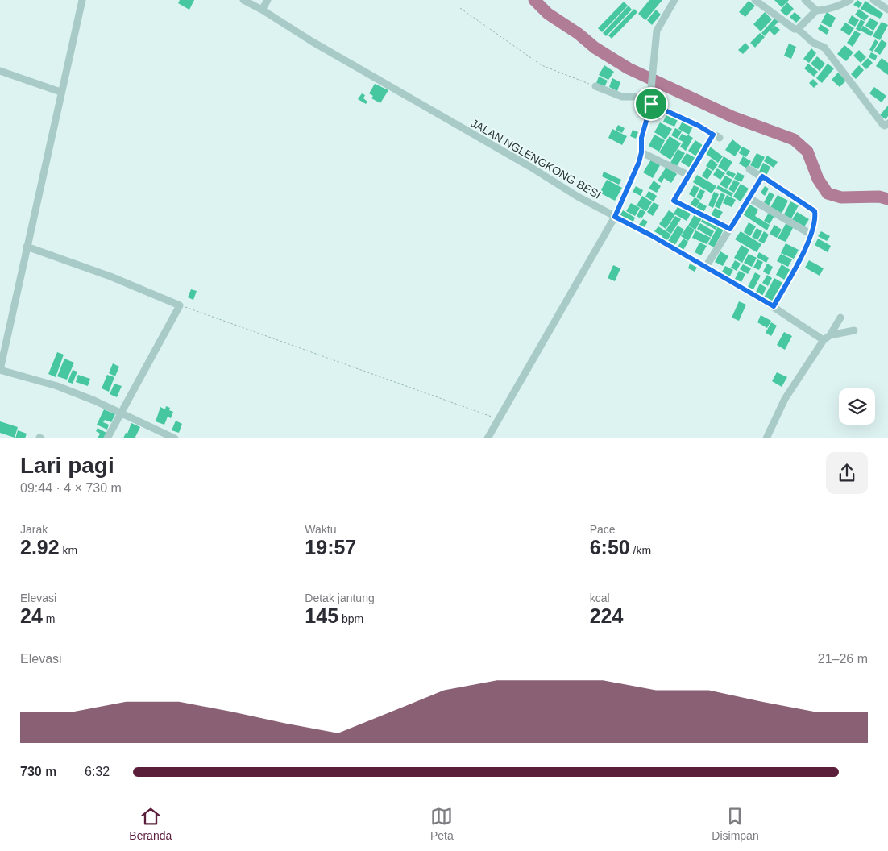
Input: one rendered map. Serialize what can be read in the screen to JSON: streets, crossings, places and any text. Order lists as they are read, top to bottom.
{
  "streets": {
    "street": ["JALAN NGLENGKONG BESI"]
  },
  "page": {
    "heading": ["Lari pagi", "09:44 · 4 × 730 m"],
    "stats": [
      ["Jarak", "2.92 km"],
      ["Waktu", "19:57"],
      ["Pace", "6:50 /km"],
      ["Elevasi", "24 m"],
      ["Detak jantung", "145 bpm"],
      ["kcal", "224"]
    ],
    "chart": ["Elevasi", "21–26 m"],
    "list": [
      {
        "name": "730 m",
        "note": "6:32"
      }
    ],
    "tabs": ["Beranda", "Peta", "Disimpan"]
  }
}
